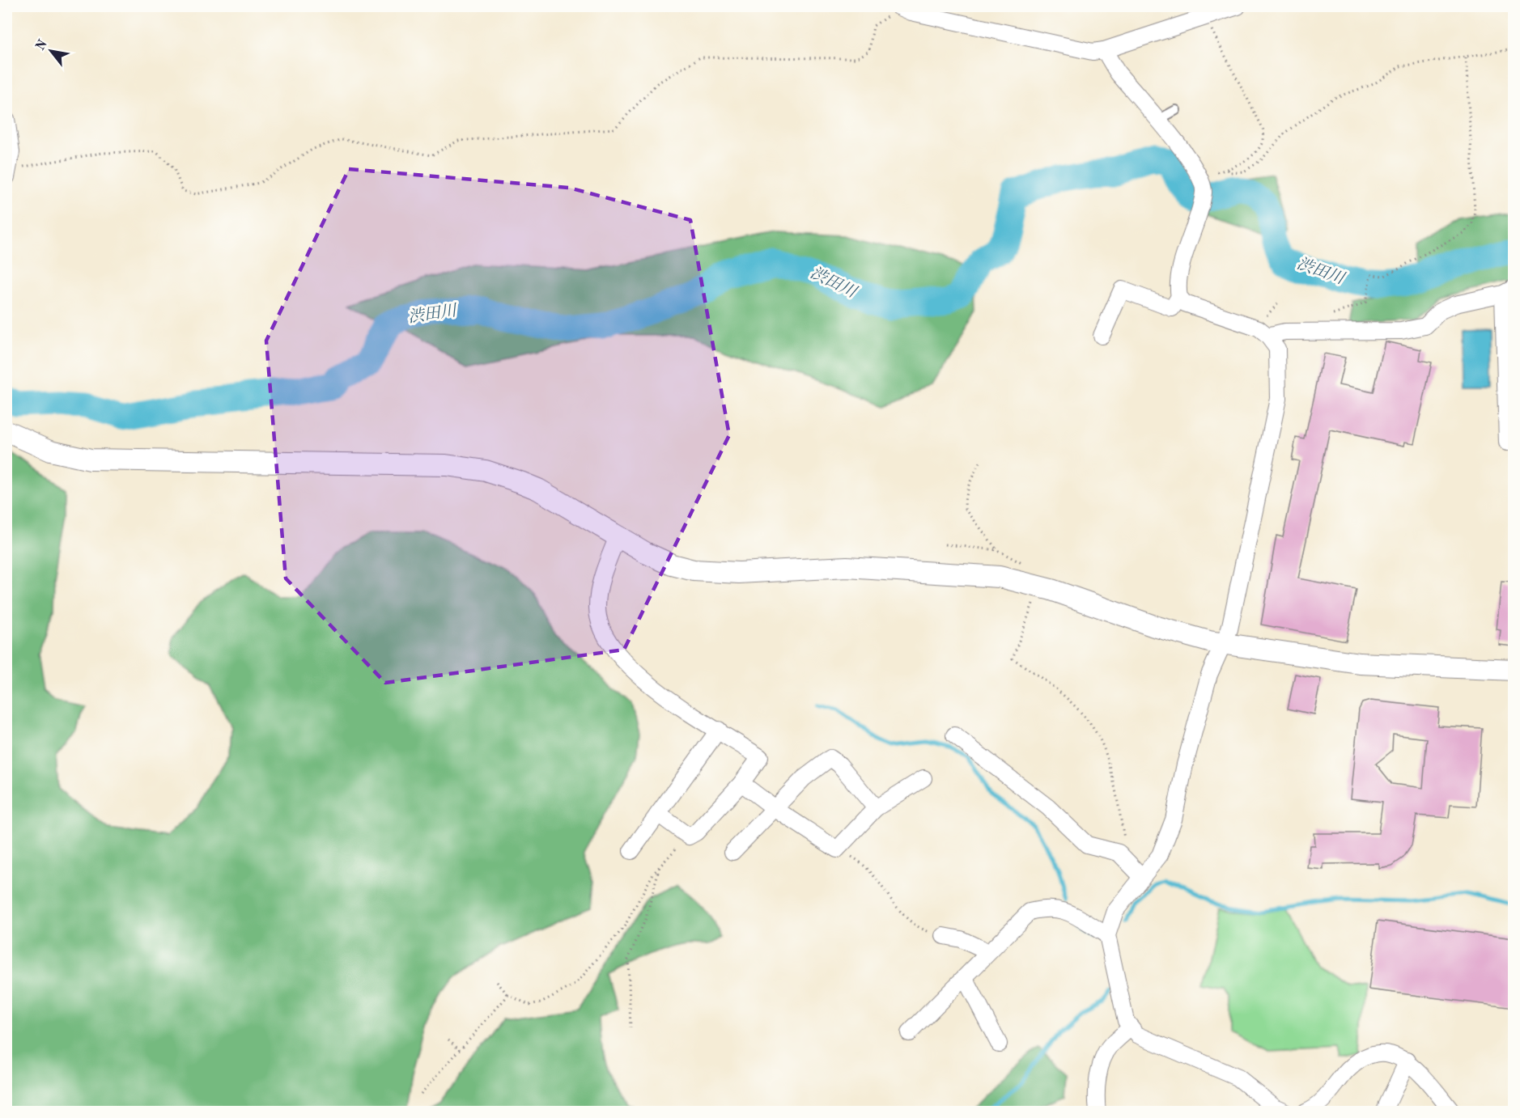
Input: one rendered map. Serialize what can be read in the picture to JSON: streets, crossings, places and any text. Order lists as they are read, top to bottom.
{
  "water": ["渋田川"],
  "north": "top left"
}
